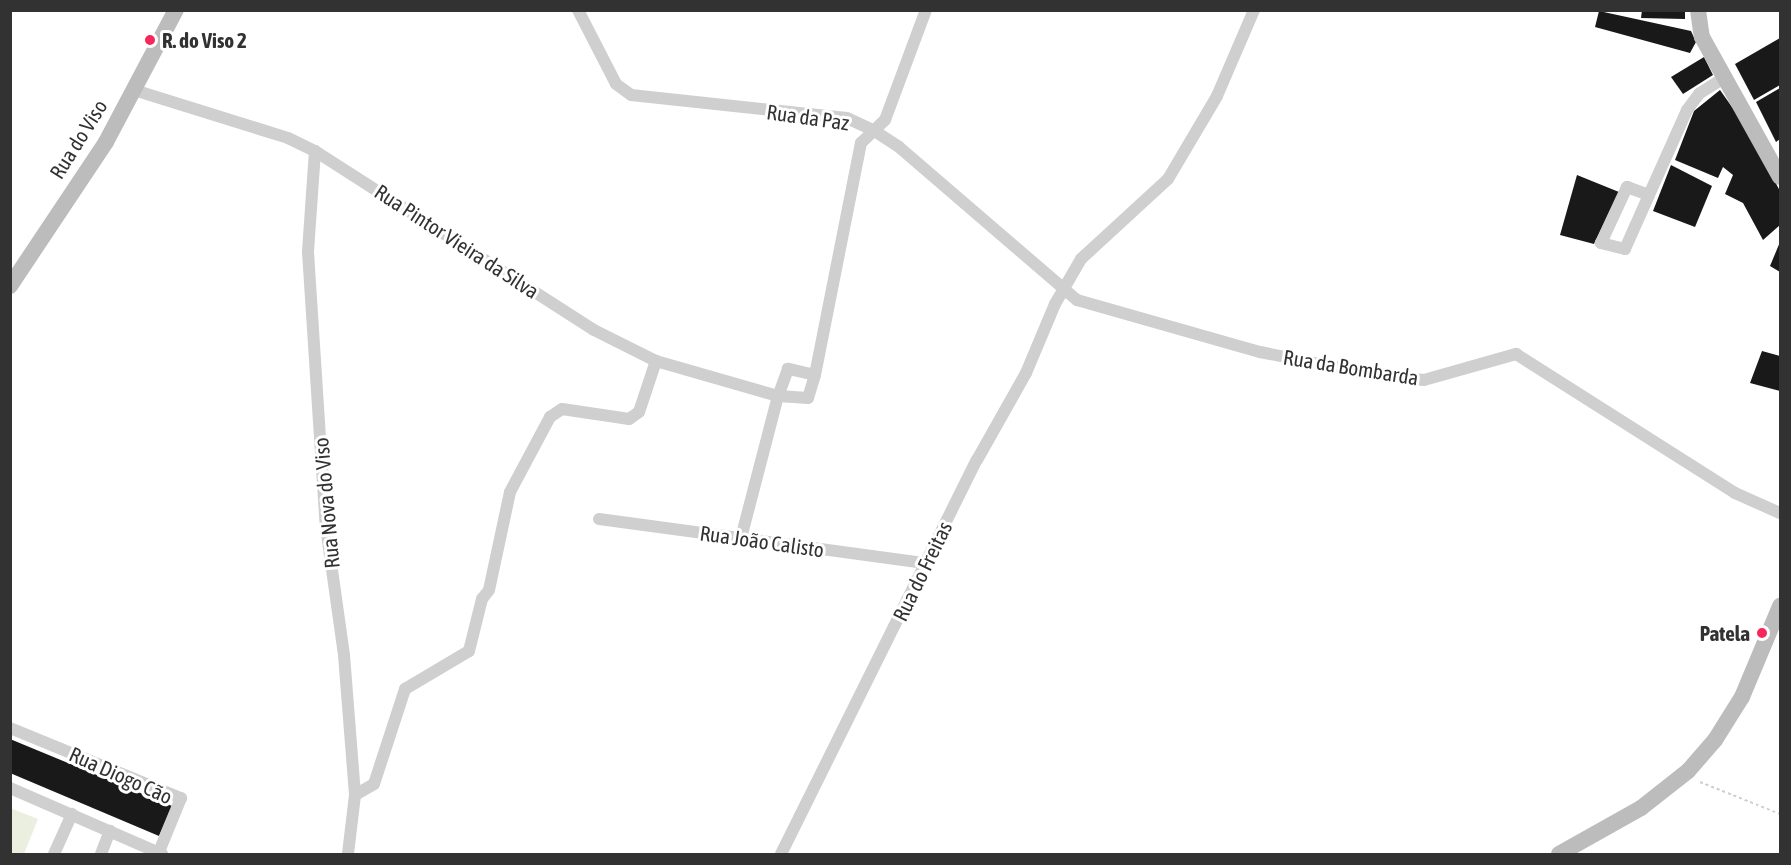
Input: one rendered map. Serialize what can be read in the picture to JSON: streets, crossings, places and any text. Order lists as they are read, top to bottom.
{
  "streets": {
    "street": [
      "Rua da Paz",
      "Rua do Viso",
      "Rua Pintor Vieira da Silva",
      "Rua da Bombarda",
      "Rua Nova do Viso",
      "Rua João Calisto",
      "Rua do Freitas",
      "Rua Diogo Cão"
    ]
  },
  "crossings": [
    ["Rua da Paz", "Rua da Bombarda"],
    ["Rua da Paz", "Rua do Freitas"],
    ["Rua do Viso", "Rua Pintor Vieira da Silva"],
    ["Rua Pintor Vieira da Silva", "Rua Nova do Viso"],
    ["Rua da Bombarda", "Rua do Freitas"],
    ["Rua João Calisto", "Rua do Freitas"]
  ],
  "places": ["R. do Viso 2", "Patela"]
}
